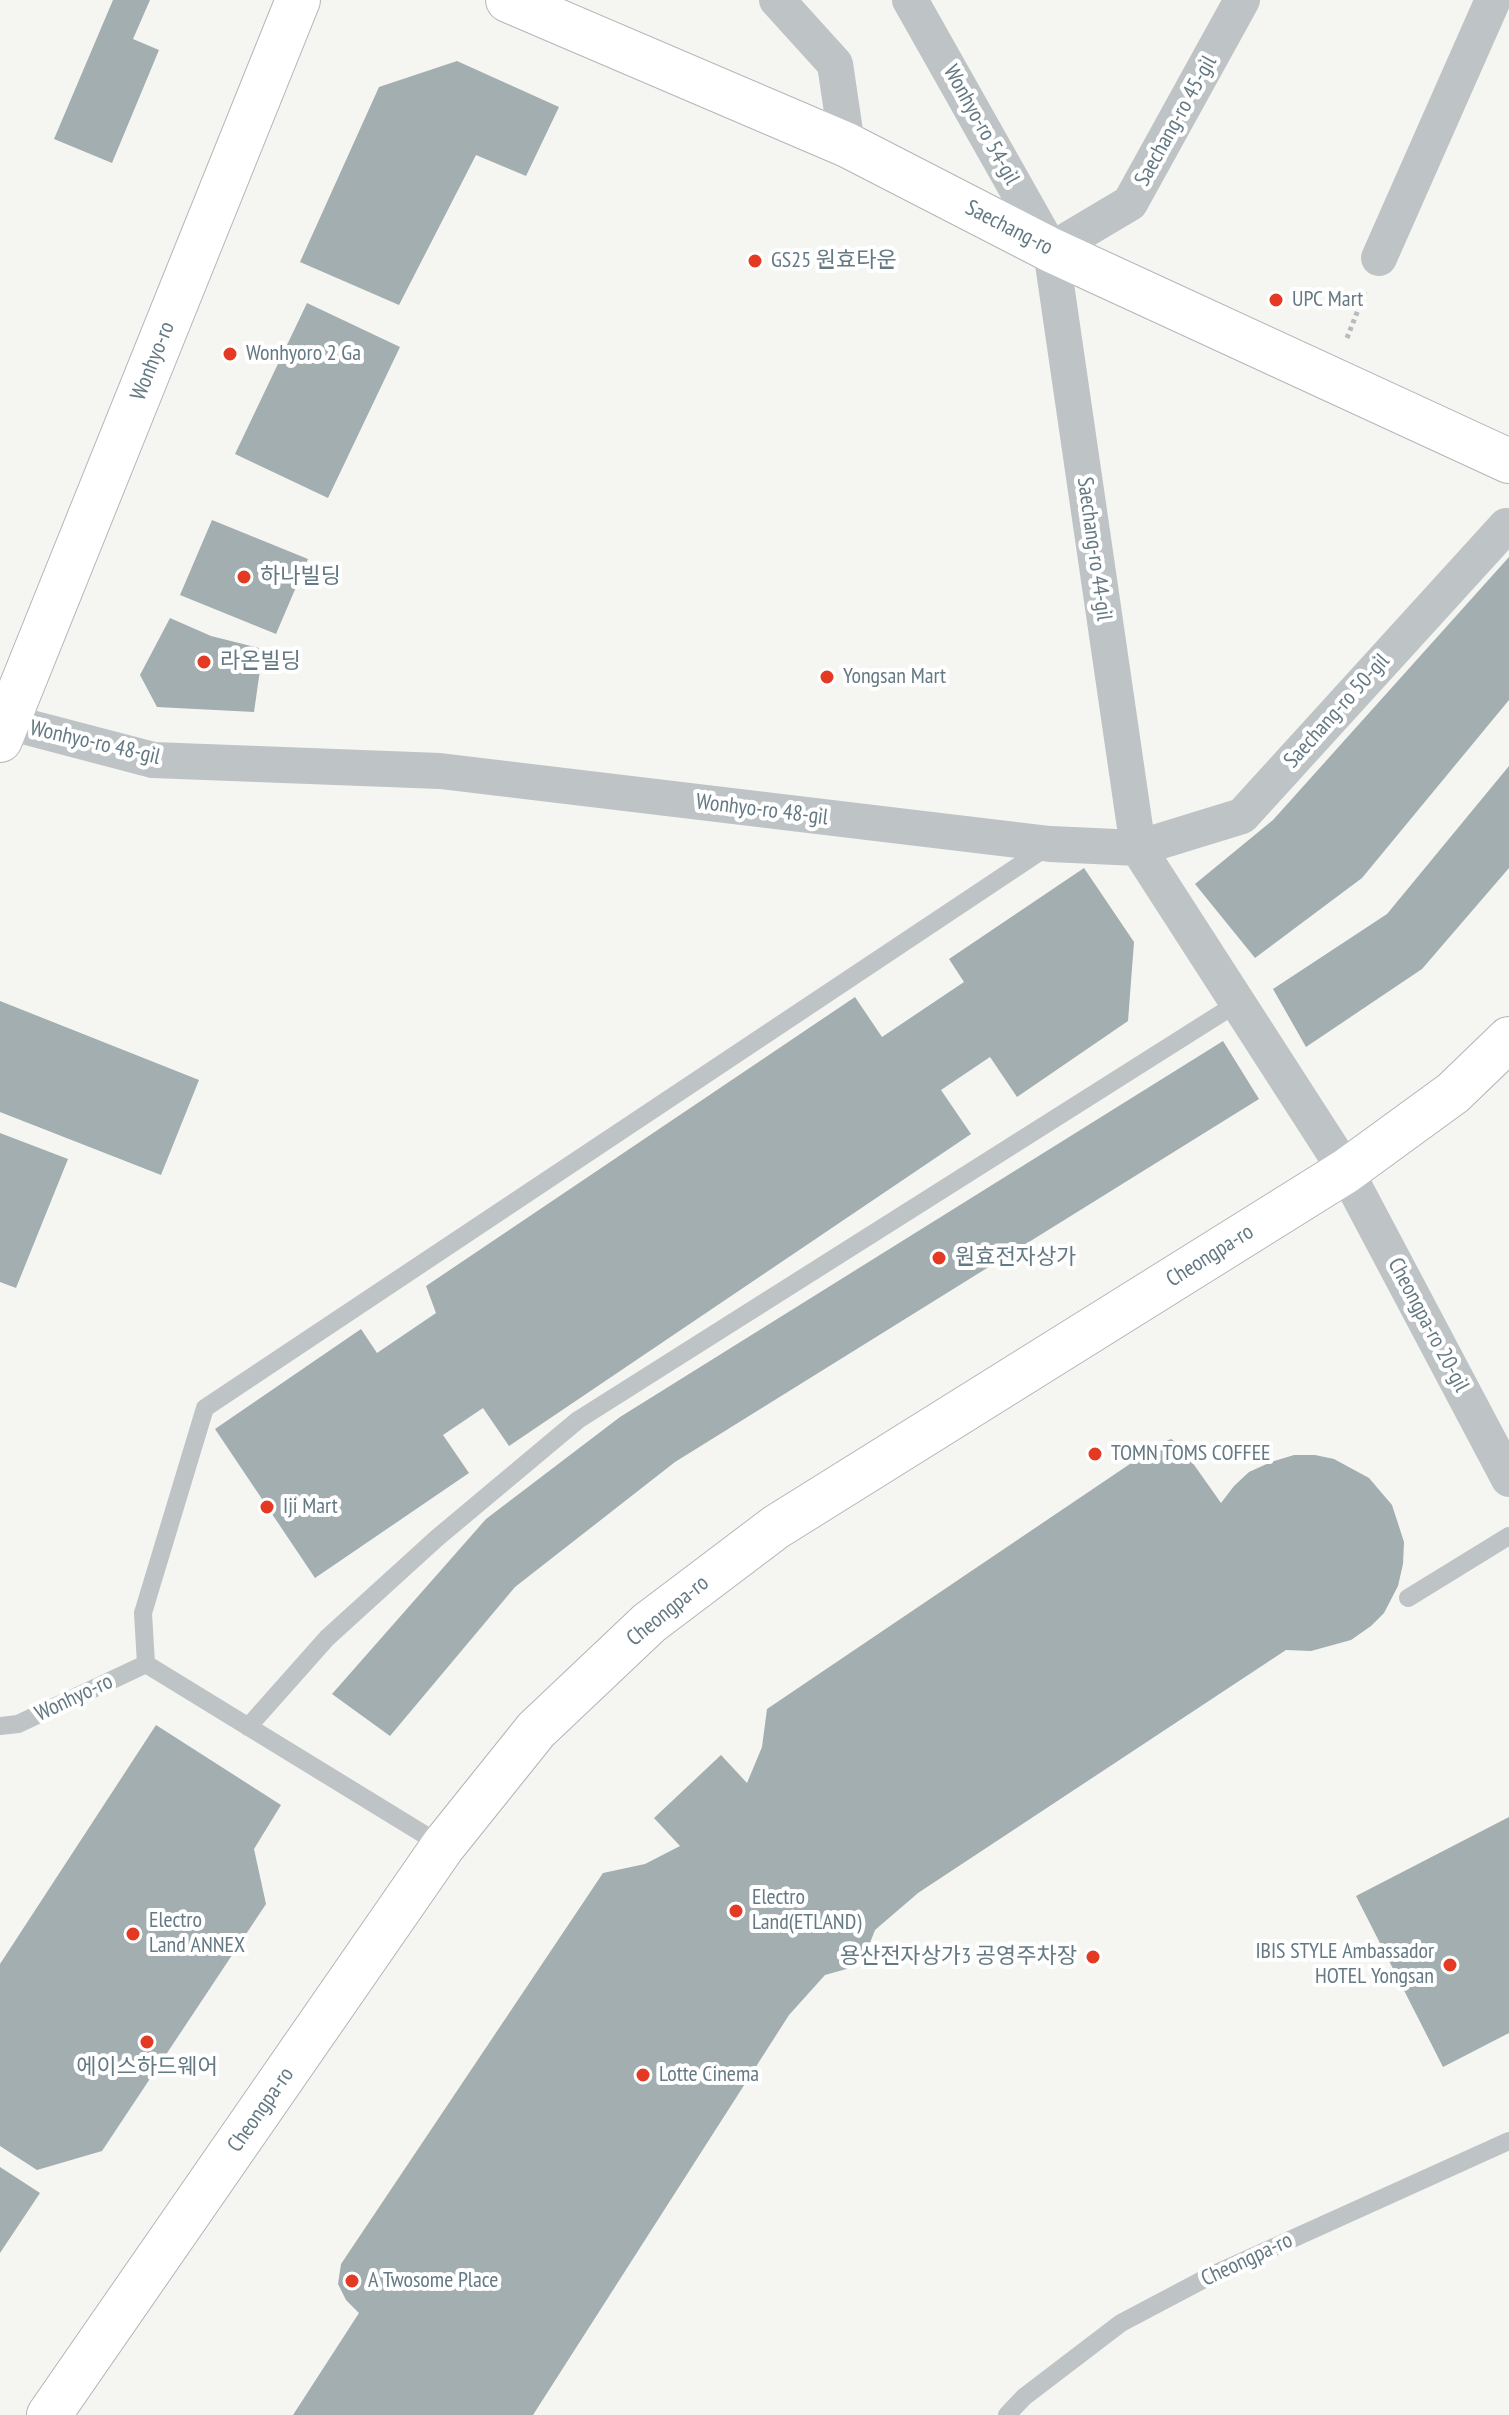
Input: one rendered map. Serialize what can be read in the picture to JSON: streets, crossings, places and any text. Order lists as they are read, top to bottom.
{
  "streets": {
    "main road": ["Saechang-ro", "Wonhyo-ro", "Cheongpa-ro"],
    "street": [
      "Saechang-ro 45-gil",
      "Wonhyo-ro 54-gil",
      "Saechang-ro 44-gil",
      "Saechang-ro 50-gil",
      "Wonhyo-ro 48-gil",
      "Cheongpa-ro 20-gil"
    ]
  },
  "crossings": [
    ["Saechang-ro 45-gil", "Wonhyo-ro 54-gil"],
    ["Saechang-ro 45-gil", "Saechang-ro"],
    ["Saechang-ro 45-gil", "Saechang-ro 44-gil"],
    ["Wonhyo-ro 54-gil", "Saechang-ro"],
    ["Wonhyo-ro 54-gil", "Saechang-ro 44-gil"],
    ["Saechang-ro", "Saechang-ro 44-gil"],
    ["Wonhyo-ro", "Wonhyo-ro 48-gil"],
    ["Saechang-ro 44-gil", "Saechang-ro 50-gil"],
    ["Saechang-ro 44-gil", "Wonhyo-ro 48-gil"],
    ["Saechang-ro 50-gil", "Wonhyo-ro 48-gil"],
    ["Cheongpa-ro", "Cheongpa-ro 20-gil"]
  ],
  "places": [
    "GS25 원효타운",
    "UPC Mart",
    "Wonhyoro 2 Ga",
    "하나빌딩",
    "라온빌딩",
    "Yongsan Mart",
    "원효전자상가",
    "TOMN TOMS COFFEE",
    "Iji Mart",
    "Electro Land(ETLAND)",
    "Electro Land ANNEX",
    "용산전자상가3 공영주차장",
    "IBIS STYLE Ambassador HOTEL Yongsan",
    "에이스하드웨어",
    "Lotte Cinema",
    "A Twosome Place"
  ]
}
